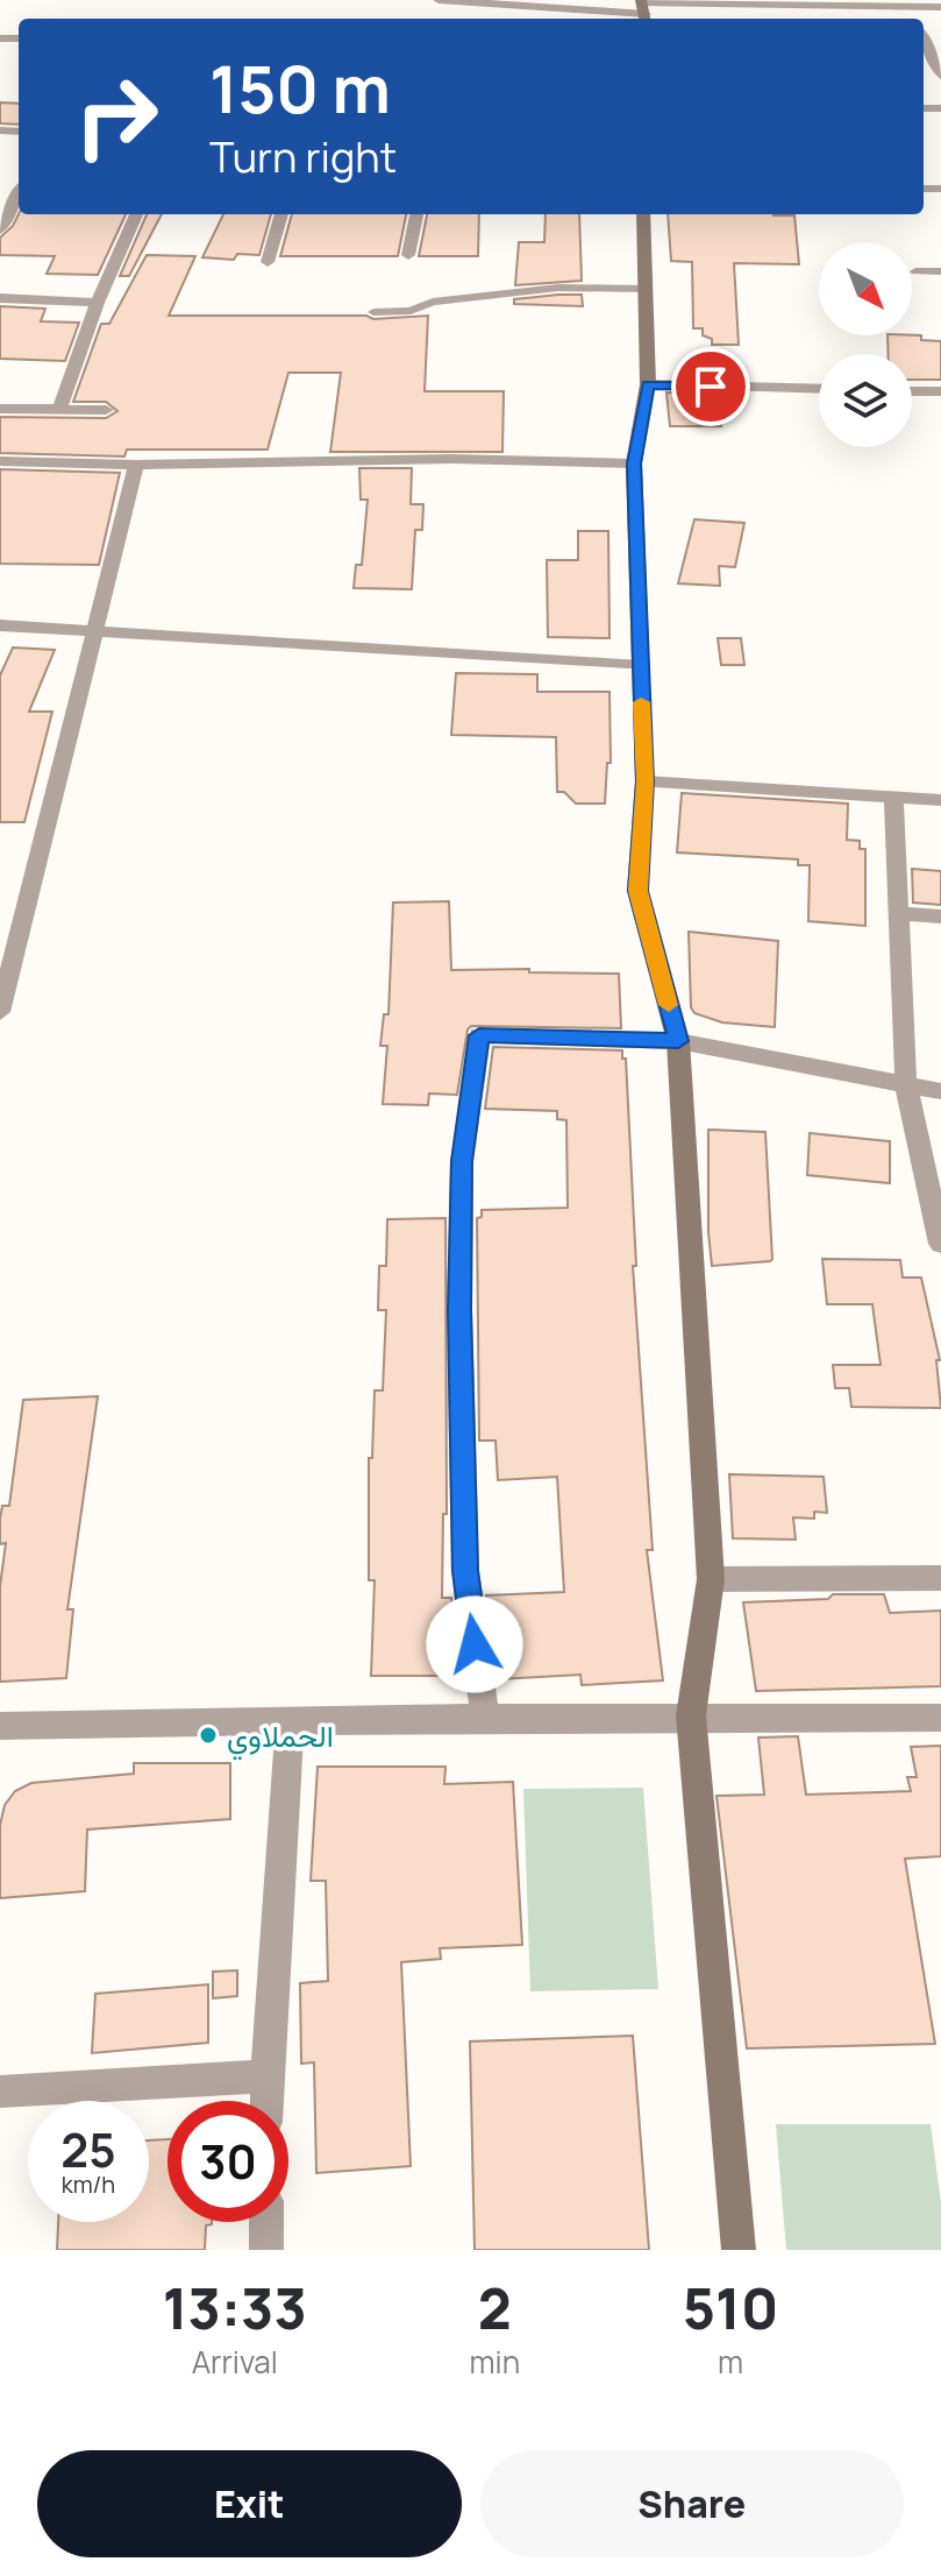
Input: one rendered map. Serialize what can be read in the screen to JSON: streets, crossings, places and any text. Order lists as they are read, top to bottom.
{
  "places": ["الحملاوي"],
  "north": "bottom right",
  "page": {
    "turn": ["150 m", "Turn right"],
    "speed": "25 km/h",
    "limit": "30",
    "eta": [
      "13:33",
      "Arrival",
      "2",
      "min",
      "510",
      "m"
    ],
    "buttons": ["Exit", "Share"]
  }
}
